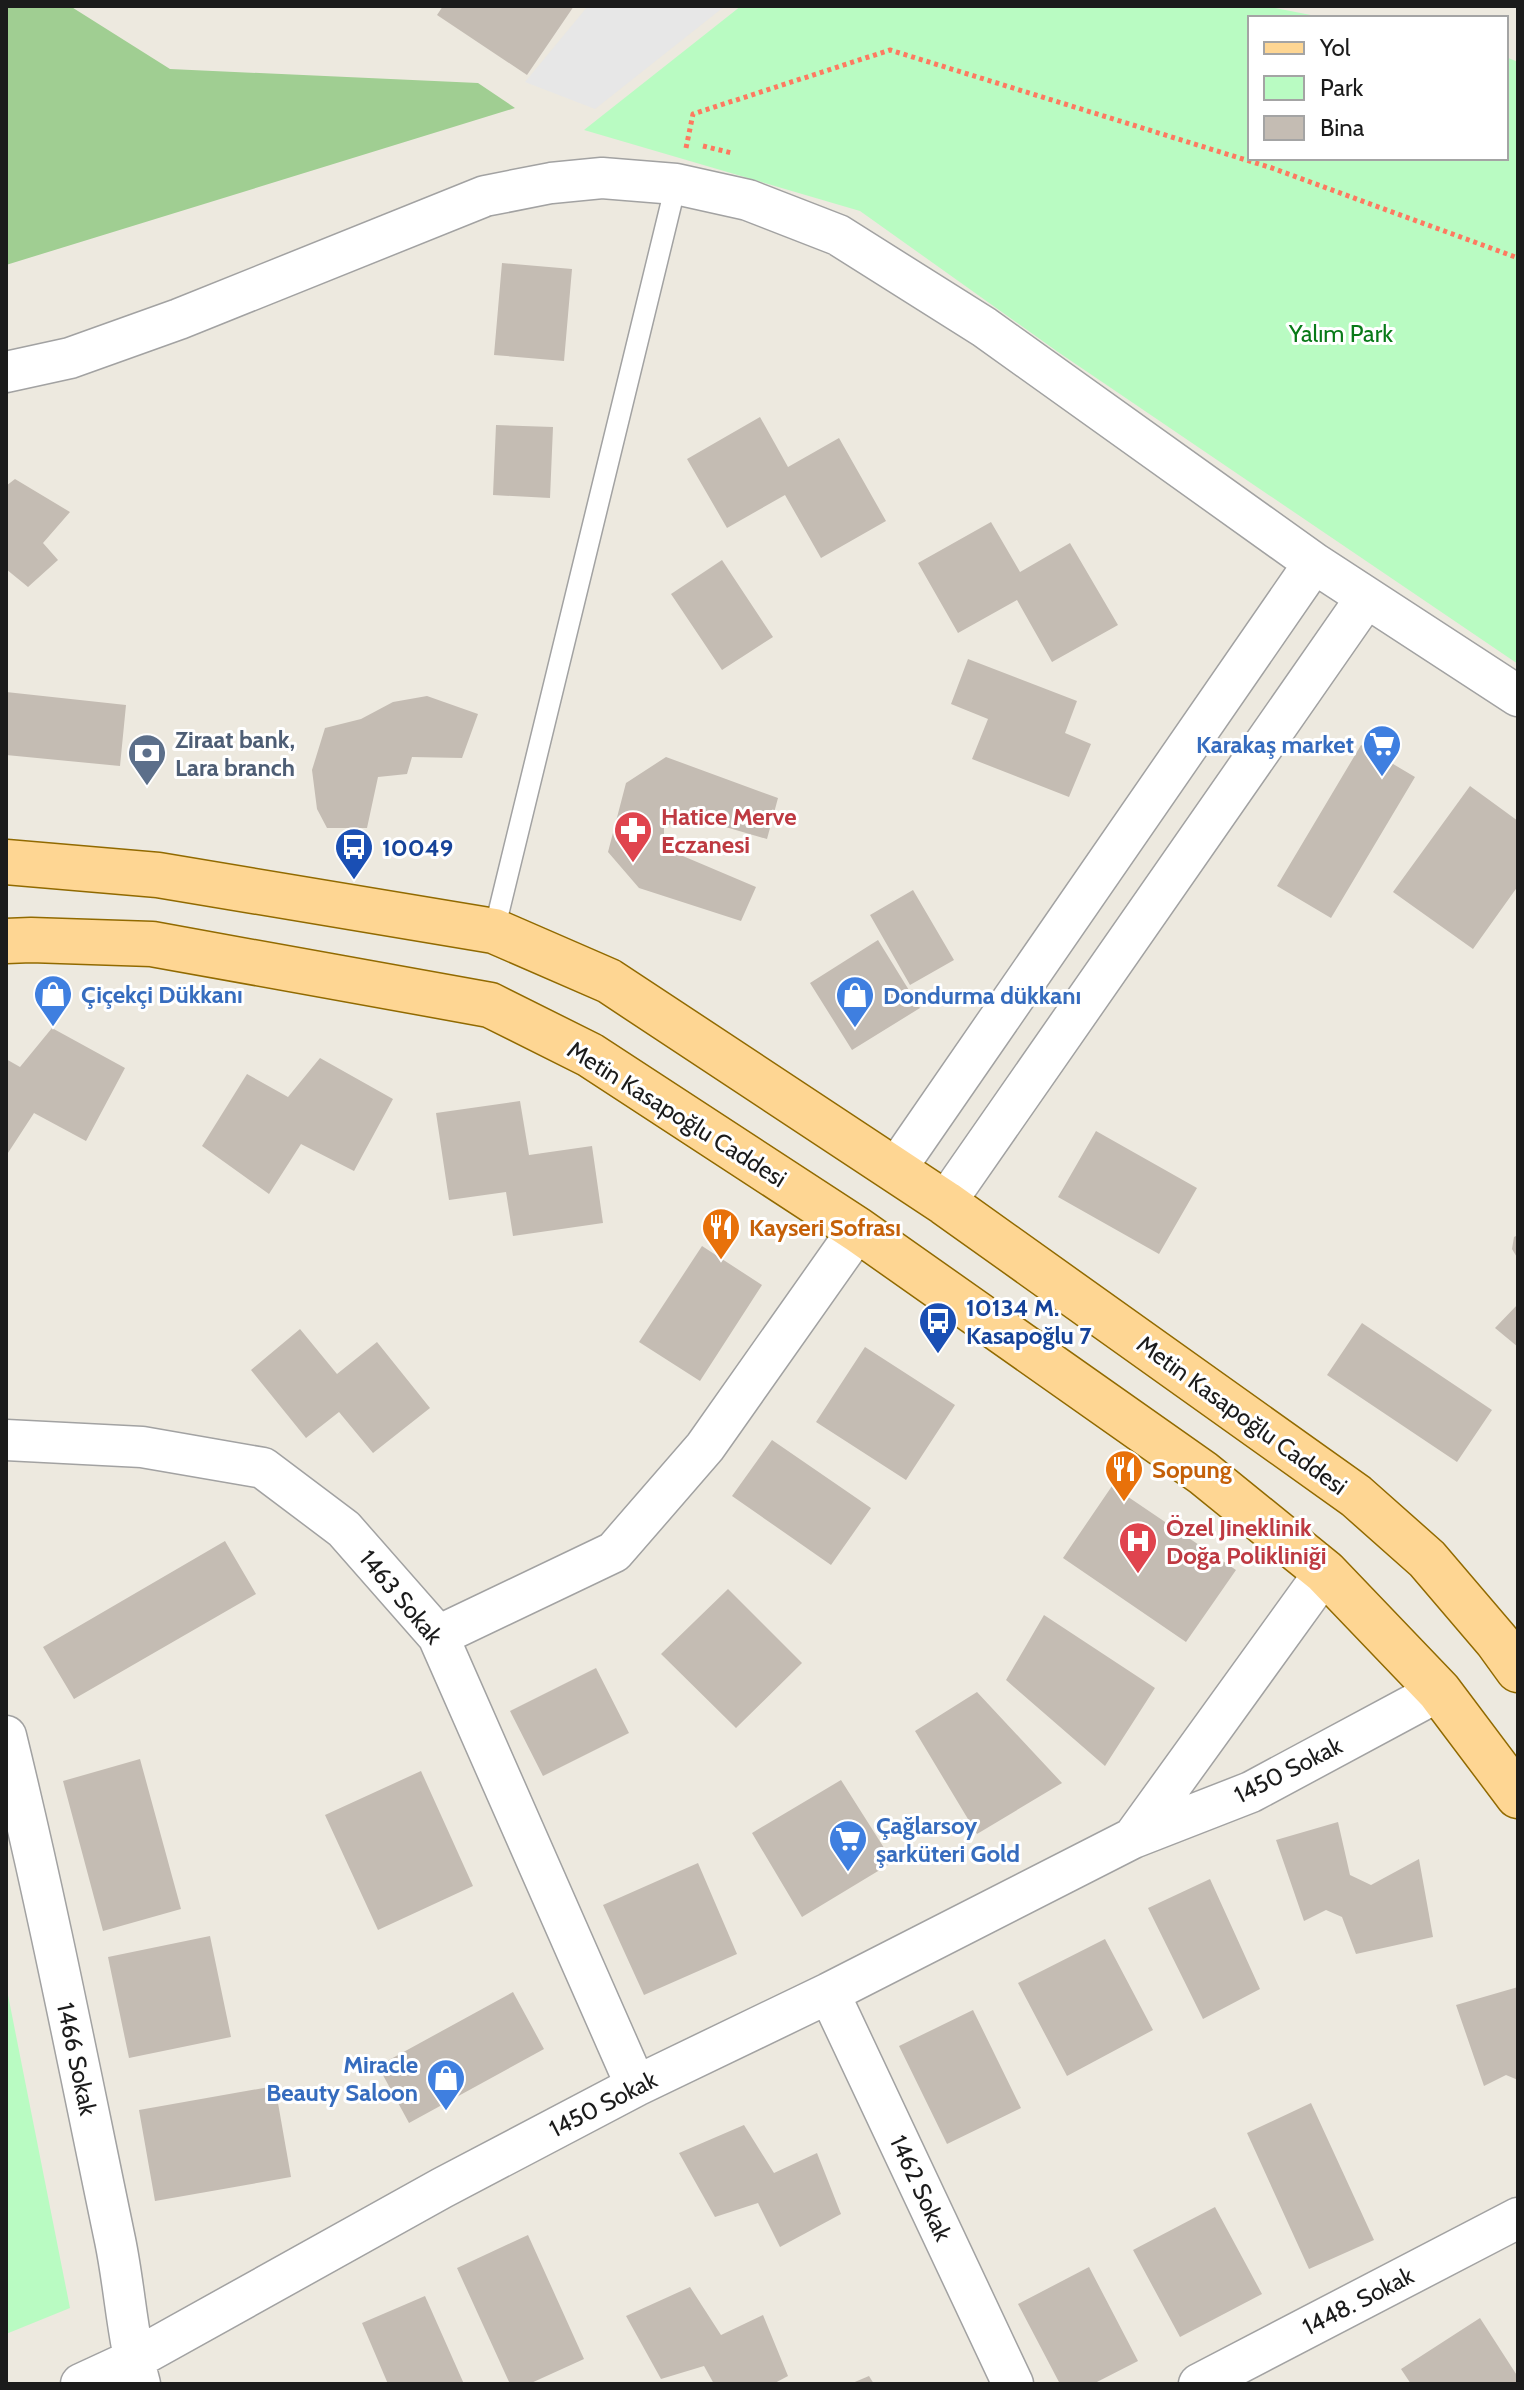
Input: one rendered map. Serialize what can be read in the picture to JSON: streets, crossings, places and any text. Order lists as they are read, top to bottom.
{
  "streets": {
    "main road": ["Metin Kasapoğlu Caddesi"],
    "street": [
      "1463 Sokak",
      "1450 Sokak",
      "1466 Sokak",
      "1462 Sokak",
      "1448. Sokak"
    ]
  },
  "crossings": [
    ["Metin Kasapoğlu Caddesi", "1450 Sokak"],
    ["1463 Sokak", "1450 Sokak"],
    ["1450 Sokak", "1466 Sokak"],
    ["1450 Sokak", "1462 Sokak"]
  ],
  "parks": ["Yalım Park"],
  "places": {
    "supermarket": ["Karakaş market", "Çağlarsoy şarküteri Gold"],
    "bank": ["Ziraat bank, Lara branch"],
    "pharmacy": ["Hatice Merve Eczanesi"],
    "bus stop": ["10049", "10134 M. Kasapoğlu 7"],
    "shop": ["Çiçekçi Dükkanı", "Dondurma dükkanı", "Miracle Beauty Saloon"],
    "restaurant": ["Kayseri Sofrası", "Sopung"],
    "hospital": ["Özel Jineklinik Doğa Polikliniği"]
  },
  "legend": ["Yol", "Park", "Bina"]
}
